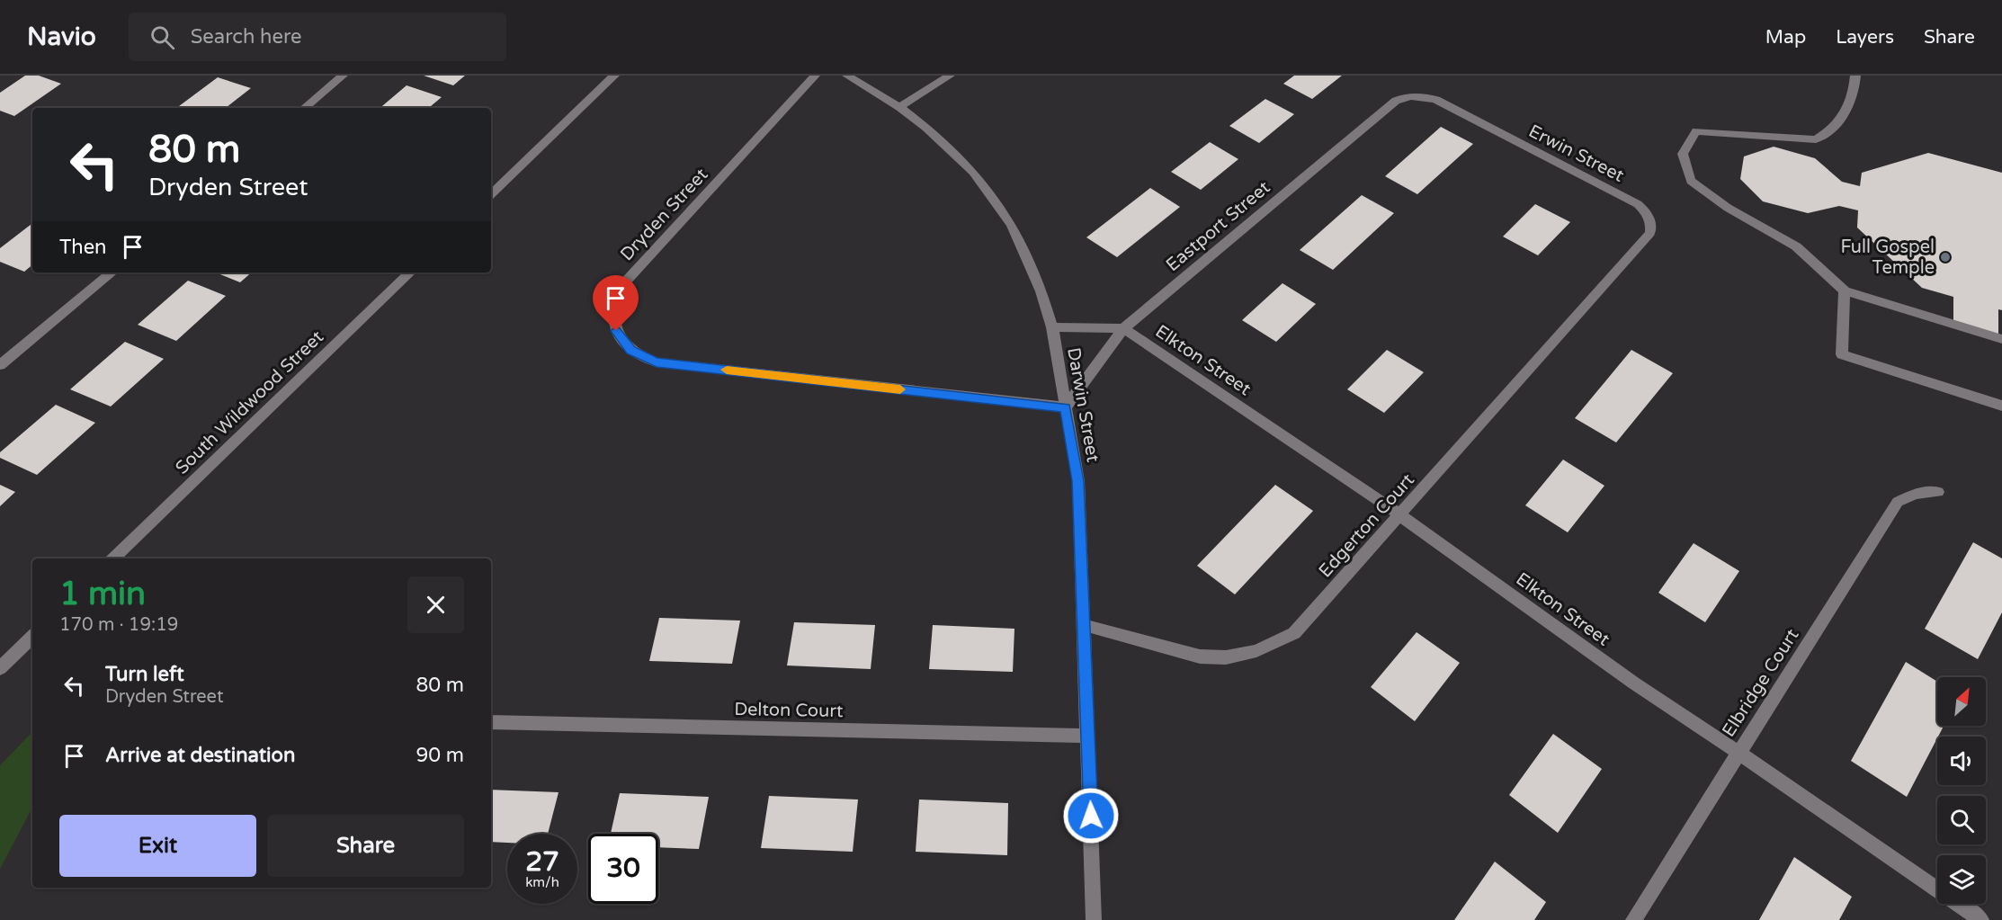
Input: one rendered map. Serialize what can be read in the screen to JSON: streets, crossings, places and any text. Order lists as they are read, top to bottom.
{
  "streets": {
    "street": [
      "Erwin Street",
      "Dryden Street",
      "Eastport Street",
      "Elkton Street",
      "South Wildwood Street",
      "Darwin Street",
      "Edgerton Court",
      "Elbridge Court",
      "Delton Court"
    ]
  },
  "crossings": [
    ["Erwin Street", "Eastport Street"],
    ["Erwin Street", "Edgerton Court"],
    ["Dryden Street", "Eastport Street"],
    ["Dryden Street", "Darwin Street"],
    ["Eastport Street", "Elkton Street"],
    ["Eastport Street", "Darwin Street"],
    ["Elkton Street", "Edgerton Court"],
    ["Elkton Street", "Elbridge Court"],
    ["Darwin Street", "Edgerton Court"],
    ["Darwin Street", "Delton Court"]
  ],
  "places": ["Full Gospel Temple"],
  "north": "top right",
  "page": {
    "header": "Navio",
    "search": "Search here",
    "nav": ["Map", "Layers", "Share"],
    "turn": ["80 m", "Dryden Street"],
    "then": "Then",
    "heading": ["1 min", "170 m · 19:19"],
    "list": [
      {
        "name": "Turn left",
        "note": "Dryden Street",
        "value": "80 m"
      },
      {
        "name": "Arrive at destination",
        "value": "90 m"
      }
    ],
    "buttons": ["Exit", "Share"],
    "speed": "27 km/h",
    "limit": "30"
  }
}
